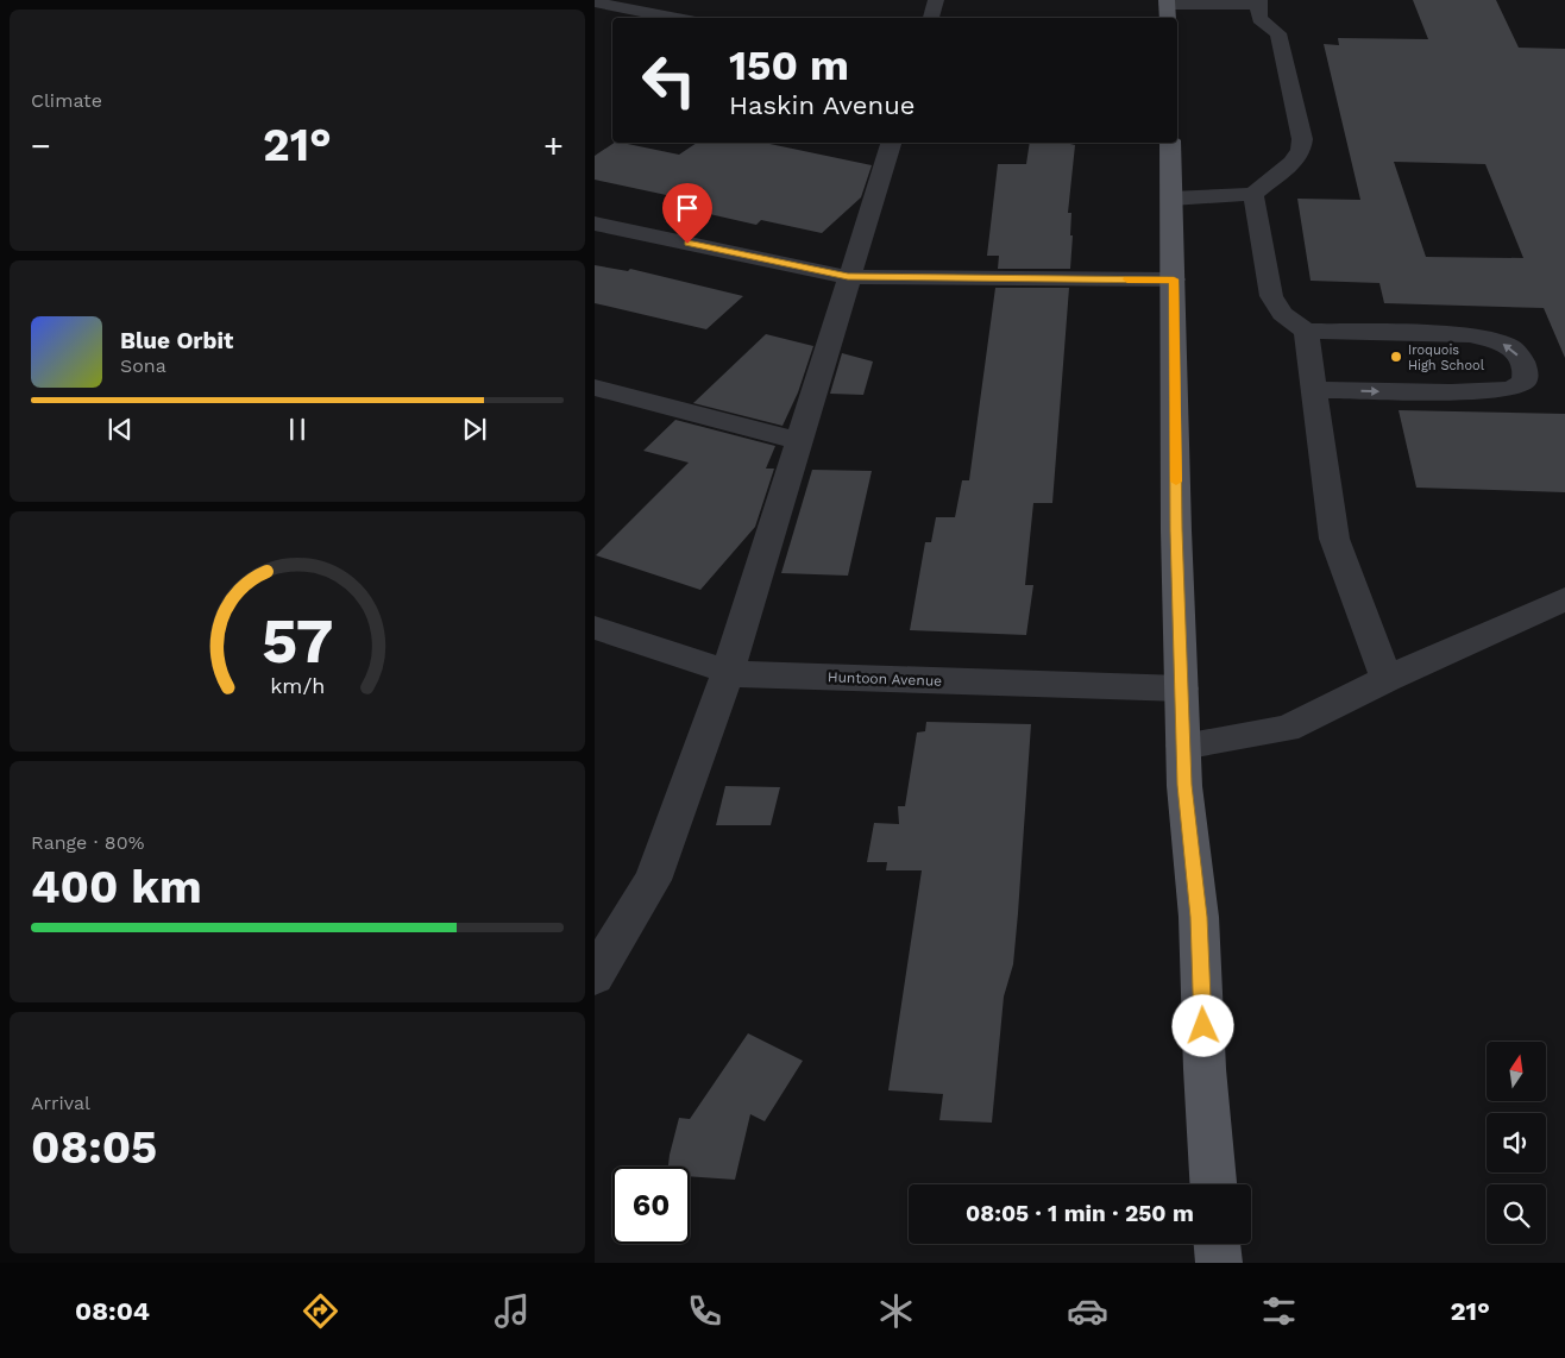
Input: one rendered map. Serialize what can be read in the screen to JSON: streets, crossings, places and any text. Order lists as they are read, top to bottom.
{
  "streets": {
    "street": ["Huntoon Avenue"]
  },
  "places": ["Iroquois High School"],
  "north": "top",
  "page": {
    "tile": [
      "Climate",
      ["Range · 80%", "400 km"],
      ["Arrival", "08:05"]
    ],
    "turn": ["150 m", "Haskin Avenue"],
    "heat": ["−", "21°", "+"],
    "song": ["Blue Orbit", "Sona"],
    "limit": "60",
    "trip": "08:05 · 1 min · 250 m",
    "tabs": ["08:04", "21°"],
    "gauge": ["57", "km/h"]
  }
}
